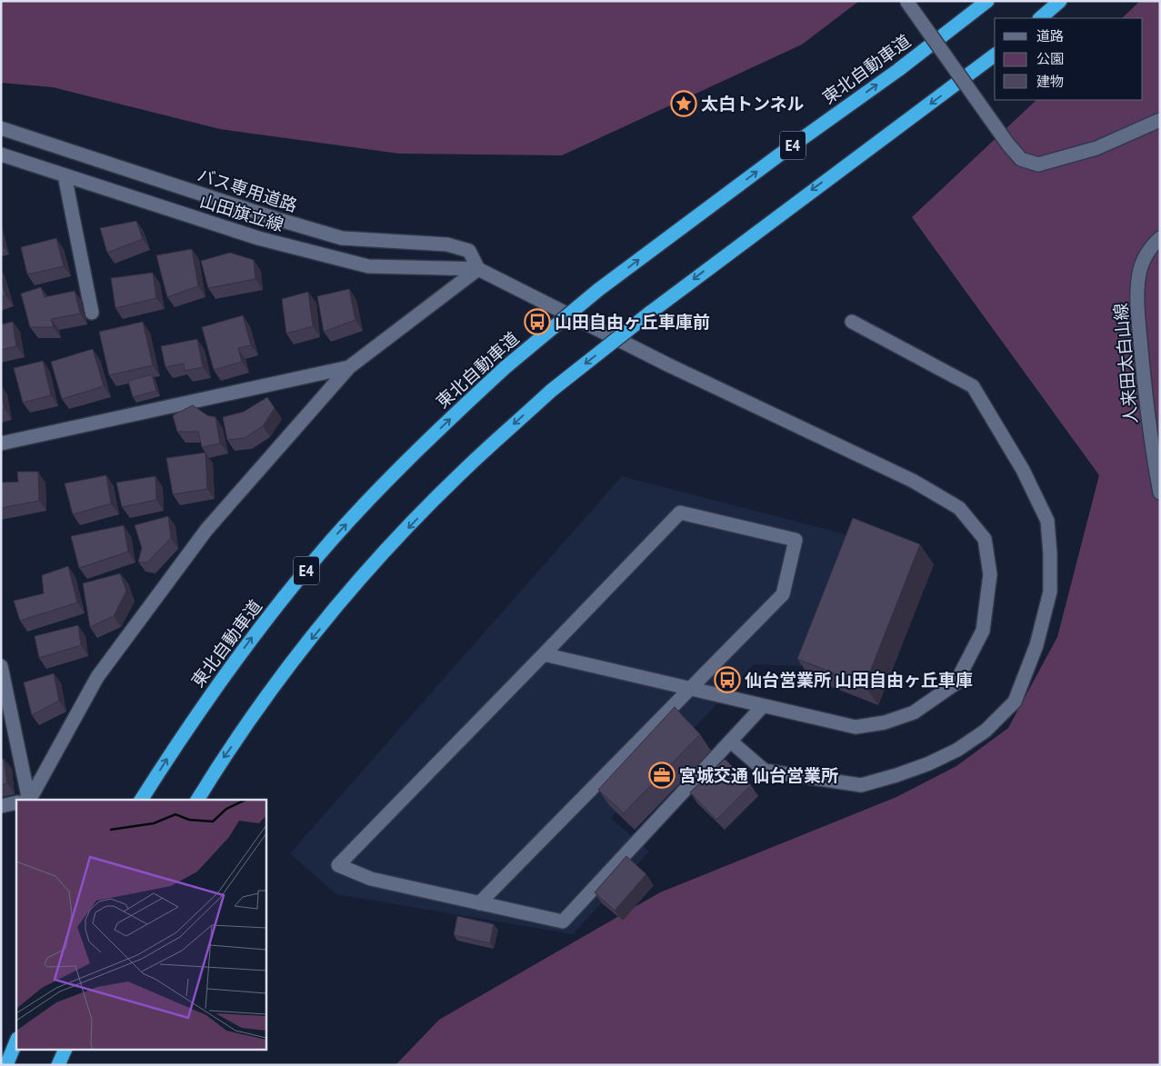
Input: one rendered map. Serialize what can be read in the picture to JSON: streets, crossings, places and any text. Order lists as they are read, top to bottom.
{
  "streets": {
    "highway": ["東北自動車道", "E4"],
    "street": ["バス専用道路", "山田旗立線", "人来田太白山線"]
  },
  "crossings": [
    ["バス専用道路", "山田旗立線"]
  ],
  "places": {
    "place": ["太白トンネル"],
    "bus stop": ["山田自由ヶ丘車庫前", "仙台営業所 山田自由ヶ丘車庫"],
    "office": ["宮城交通 仙台営業所"]
  },
  "legend": ["道路", "公園", "建物"]
}
